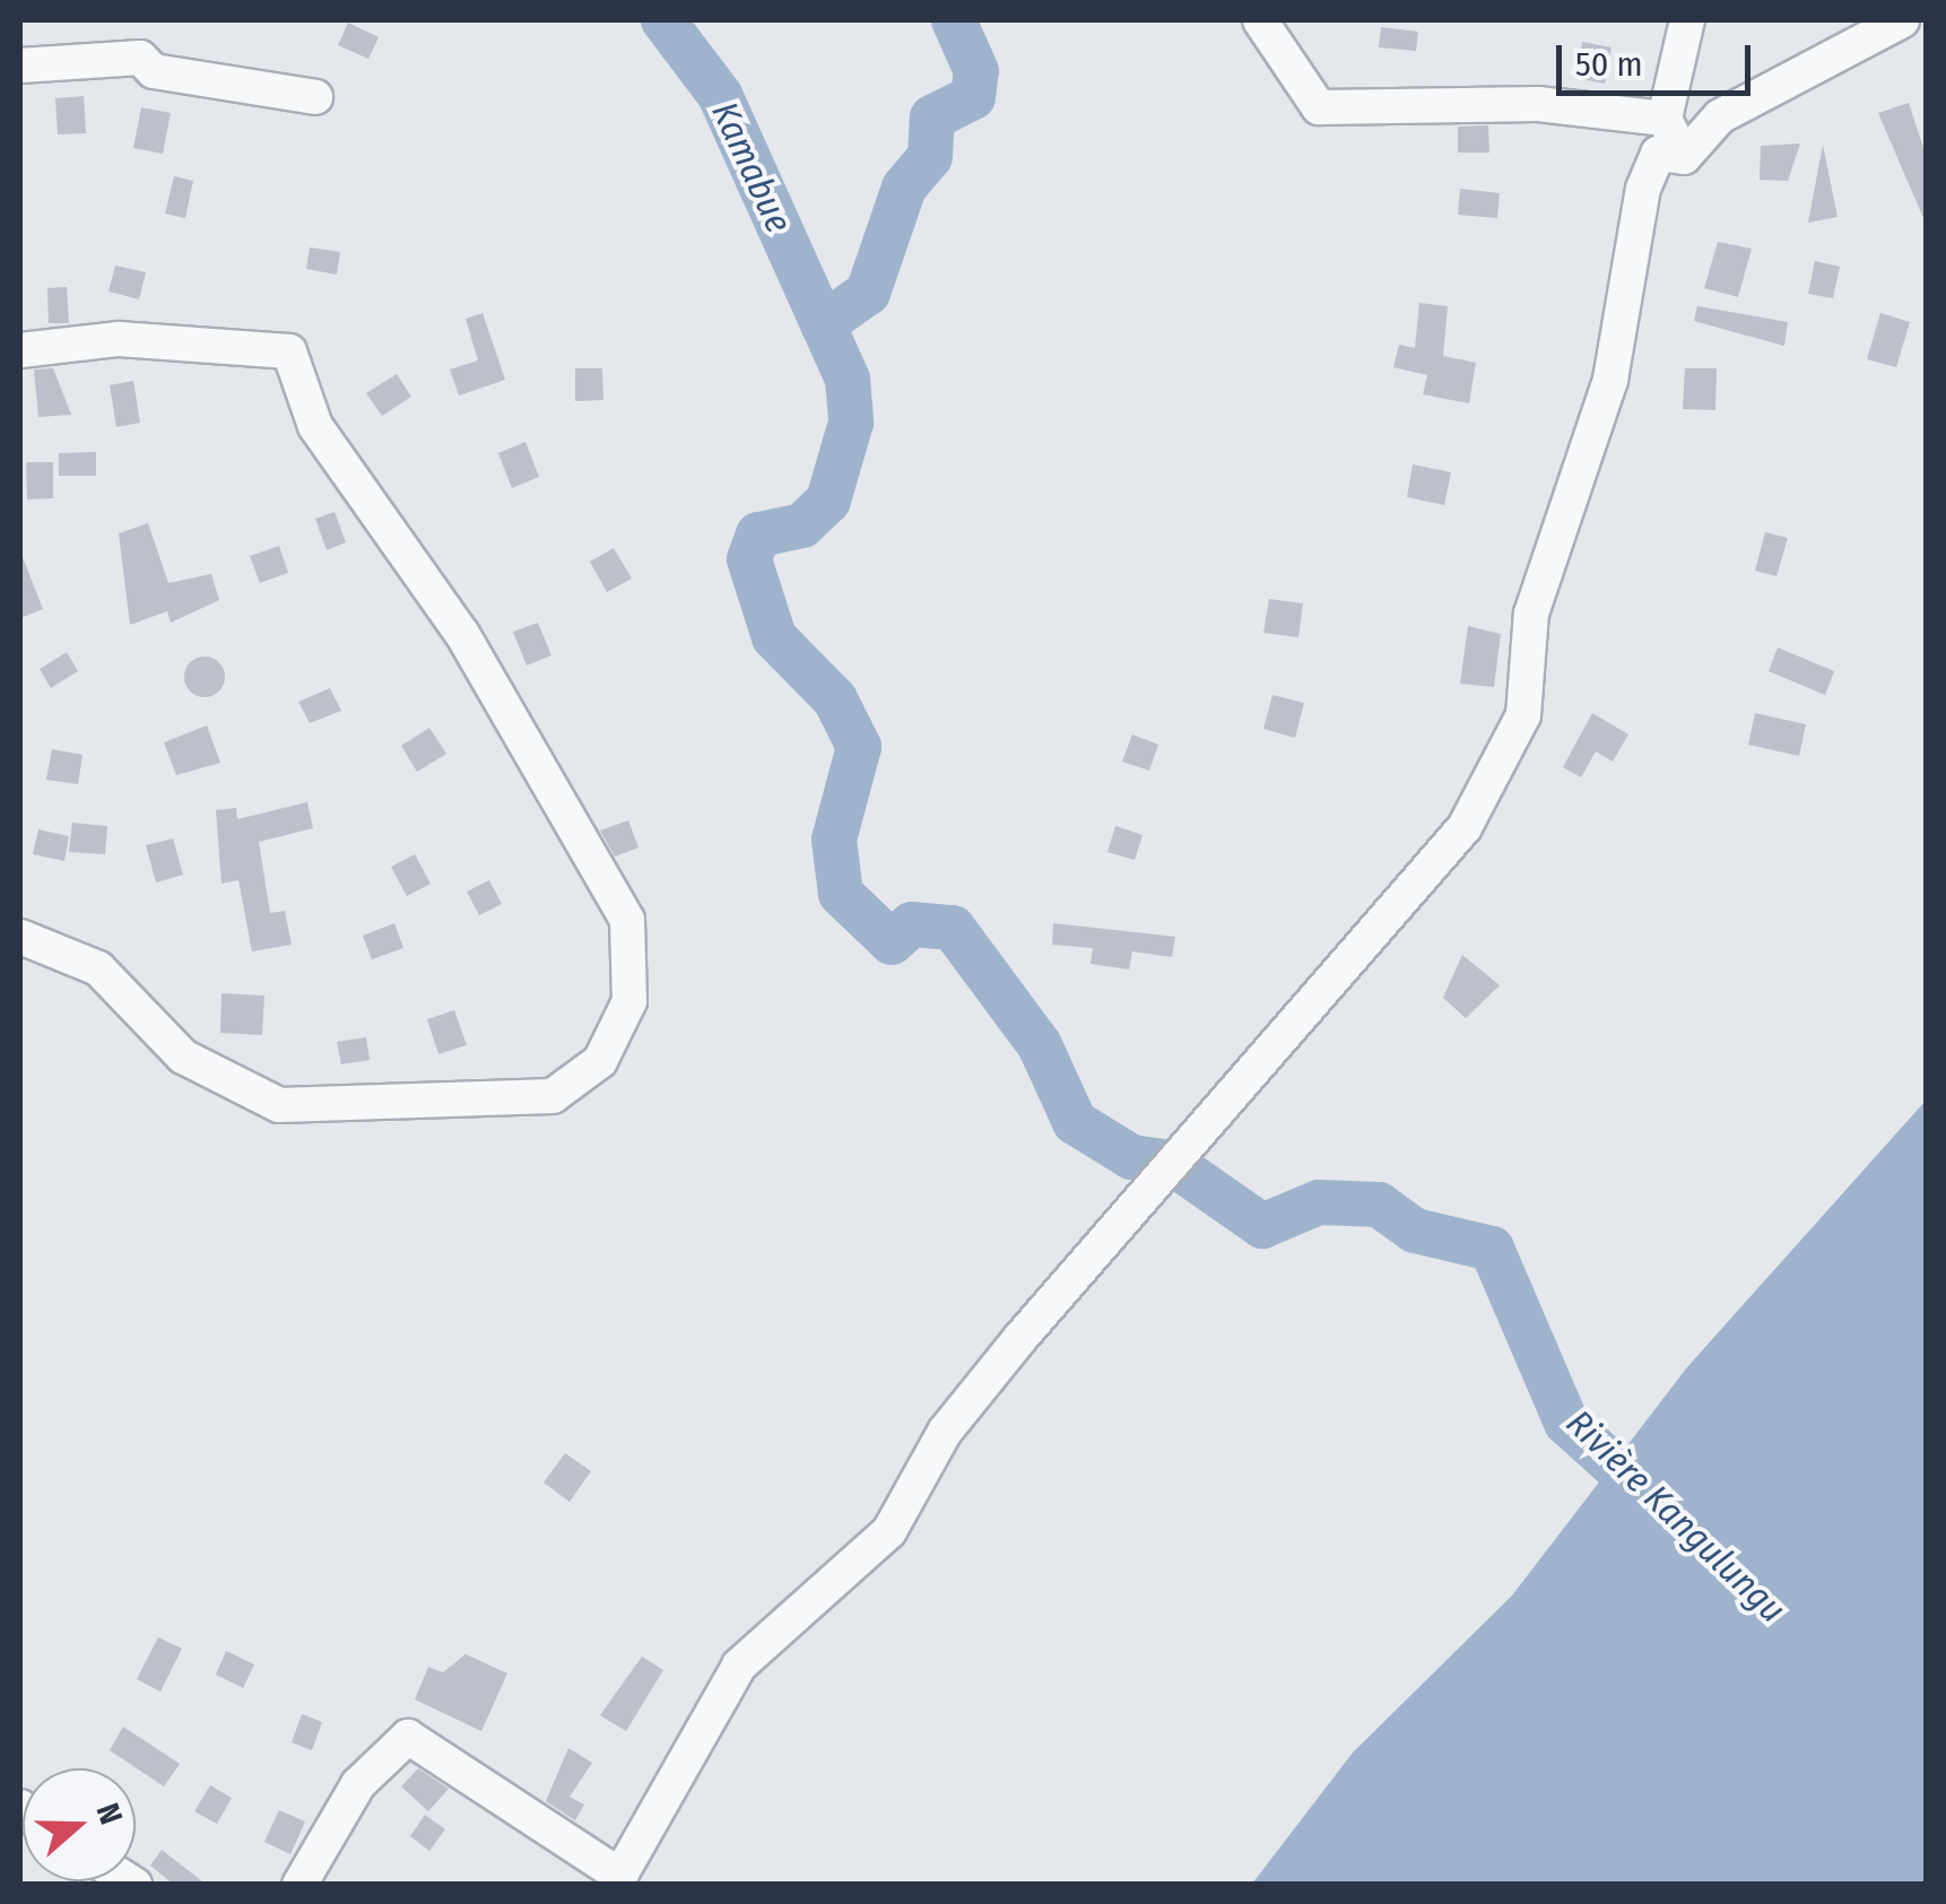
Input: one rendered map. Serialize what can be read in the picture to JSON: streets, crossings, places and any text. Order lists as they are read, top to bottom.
{
  "water": ["Kamabue", "Rivière Kangulungu"],
  "scale_bar": "50 m",
  "north": "right"
}
